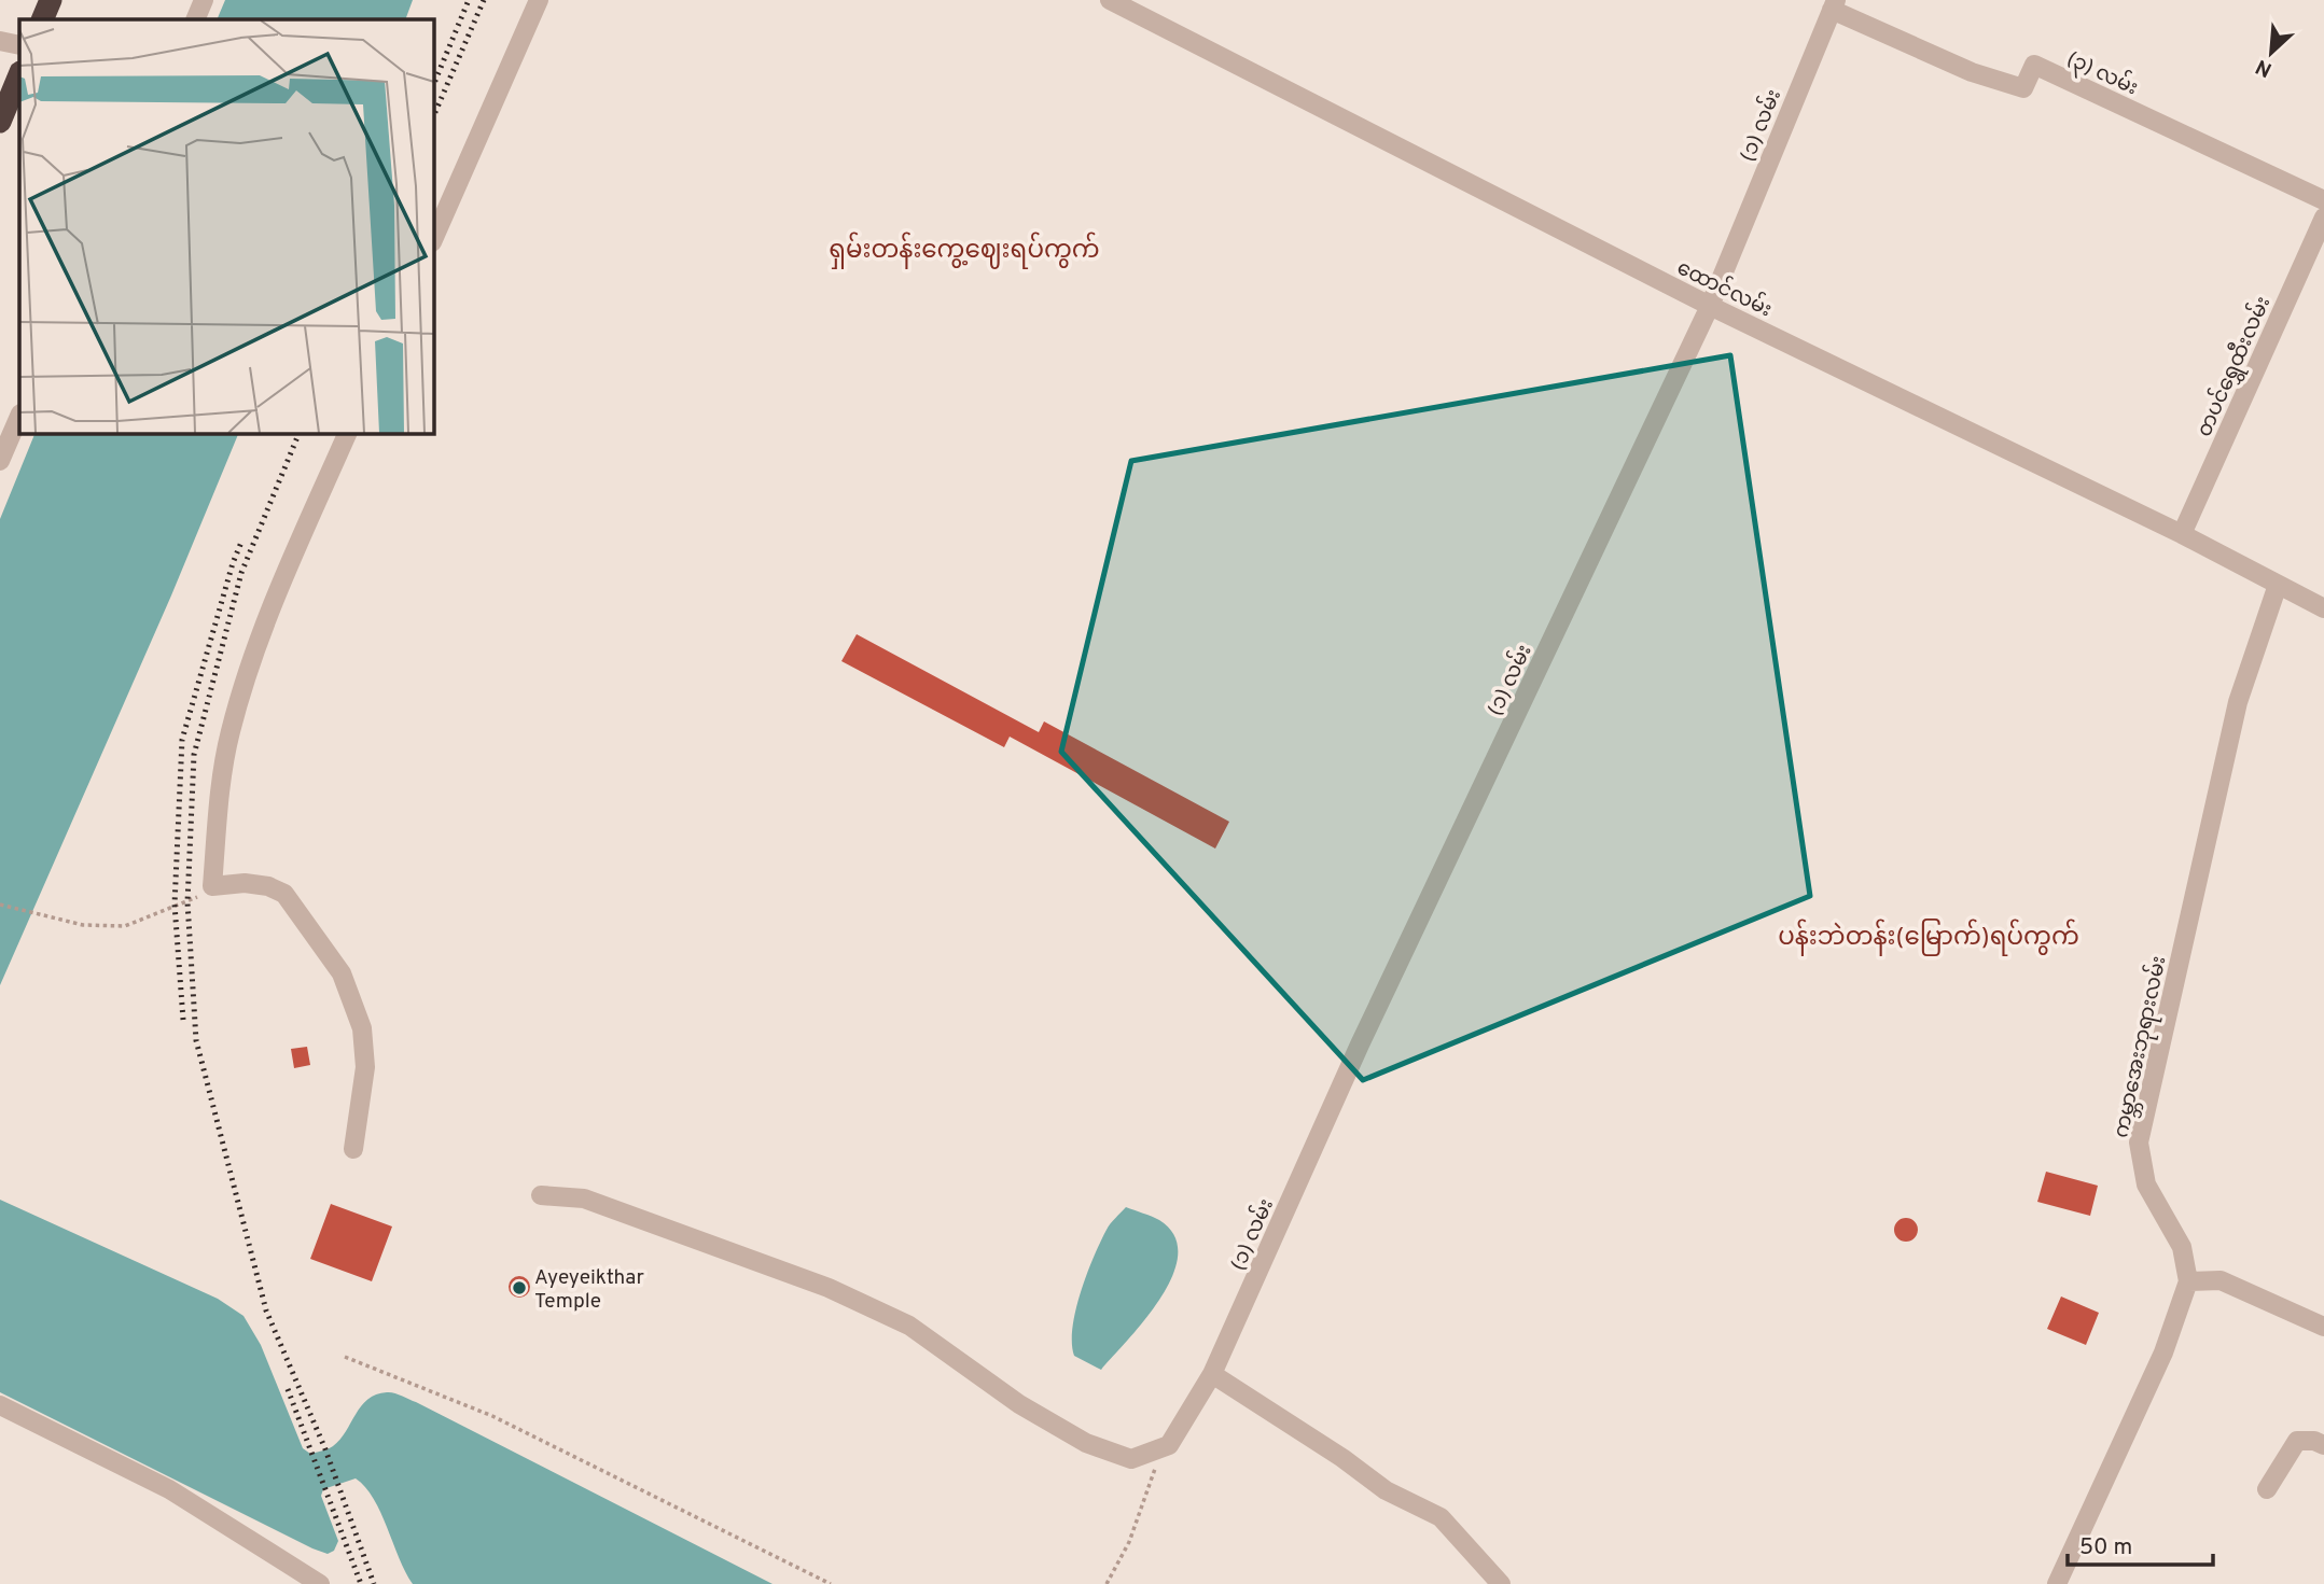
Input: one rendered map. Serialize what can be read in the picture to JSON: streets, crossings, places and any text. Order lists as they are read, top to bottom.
{
  "streets": {
    "street": [
      "(၃) လမ်း",
      "(၁) လမ်း",
      "ထောင်လမ်း",
      "တပင်ရွှေထီးလမ်း",
      "ကမ္ဘာအေးဘုရားလမ်း"
    ]
  },
  "crossings": [
    ["(၃) လမ်း", "(၁) လမ်း"],
    ["(၁) လမ်း", "ထောင်လမ်း"],
    ["ထောင်လမ်း", "တပင်ရွှေထီးလမ်း"],
    ["ထောင်လမ်း", "ကမ္ဘာအေးဘုရားလမ်း"]
  ],
  "districts": ["ရှမ်းတန်းကွေ့ဈေးရပ်ကွက်", "ပန်းဘဲတန်း(မြောက်)ရပ်ကွက်"],
  "places": ["Ayeyeikthar Temple"],
  "scale_bar": "50 m",
  "north": "bottom left"
}
